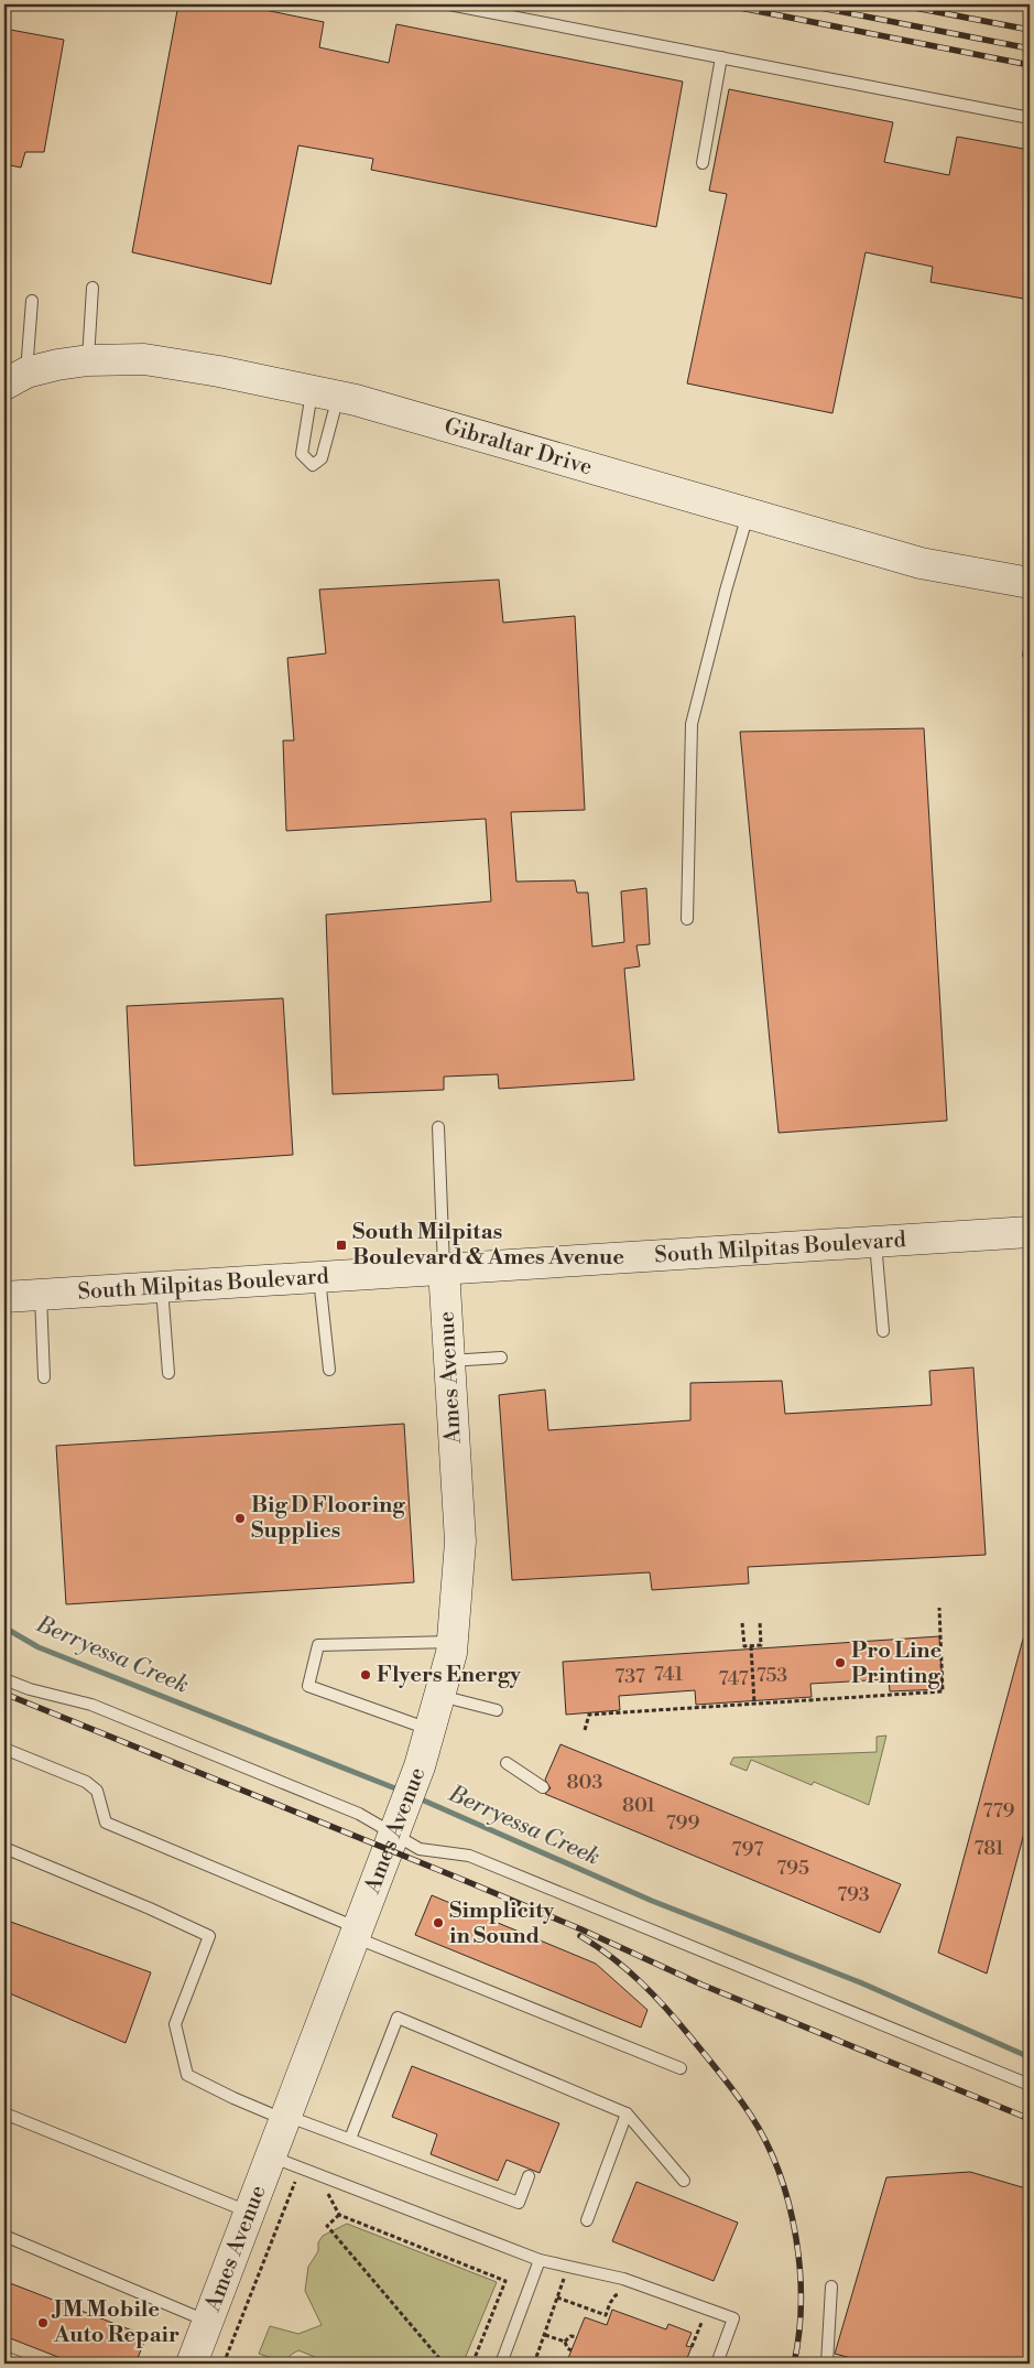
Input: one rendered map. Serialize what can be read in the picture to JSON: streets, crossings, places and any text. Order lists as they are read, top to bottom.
{
  "streets": {
    "street": ["Gibraltar Drive", "South Milpitas Boulevard", "Ames Avenue"]
  },
  "crossings": [
    ["South Milpitas Boulevard", "Ames Avenue"]
  ],
  "water": ["Berryessa Creek"],
  "places": {
    "transit": ["South Milpitas Boulevard & Ames Avenue"],
    "other": [
      "Big D Flooring Supplies",
      "Pro Line Printing",
      "Flyers Energy",
      "Simplicity in Sound",
      "JM Mobile Auto Repair"
    ]
  },
  "house_numbers": [
    "741",
    "753",
    "737",
    "747",
    "803",
    "801",
    "779",
    "799",
    "781",
    "797",
    "795",
    "793"
  ]
}
